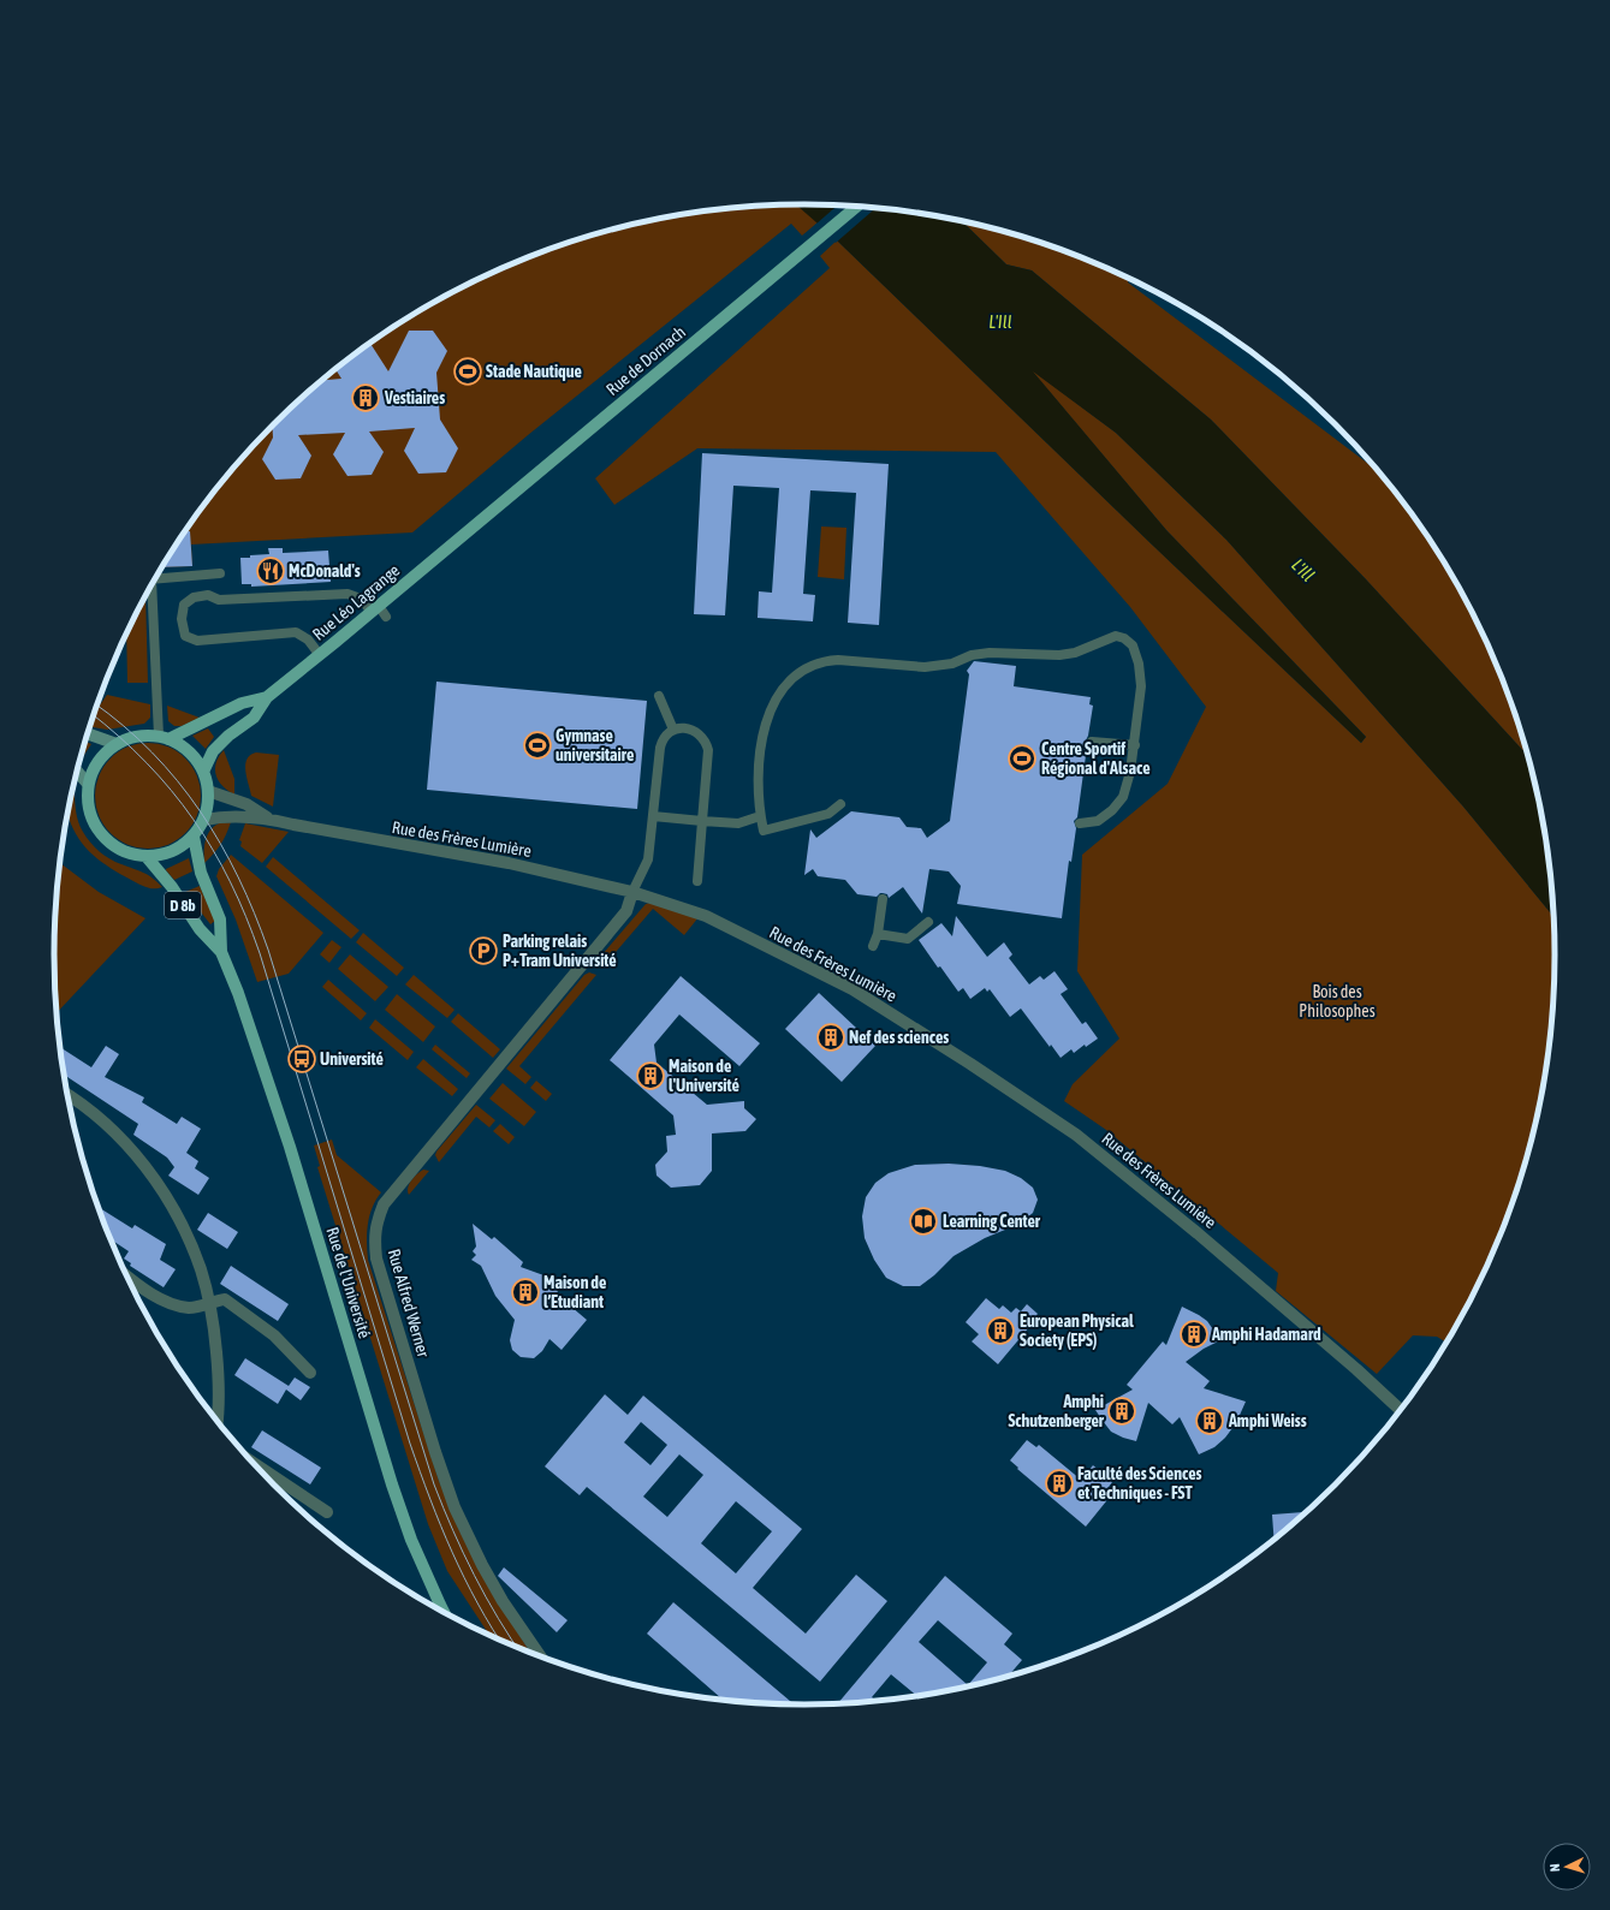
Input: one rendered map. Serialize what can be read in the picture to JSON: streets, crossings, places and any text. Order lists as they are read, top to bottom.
{
  "streets": {
    "main road": [
      "Rue de Dornach",
      "Rue Léo Lagrange",
      "D 8b",
      "Rue de l'Université"
    ],
    "street": ["Rue des Frères Lumière", "Rue Alfred Werner"]
  },
  "crossings": [
    ["Rue de Dornach", "Rue Léo Lagrange"],
    ["Rue des Frères Lumière", "Rue de l'Université"],
    ["Rue des Frères Lumière", "Rue Alfred Werner"]
  ],
  "water": ["L'Ill"],
  "parks": ["Bois des Philosophes"],
  "places": {
    "sports": ["Stade Nautique", "Gymnase universitaire", "Centre Sportif Régional d'Alsace"],
    "building": [
      "Vestiaires",
      "Nef des sciences",
      "Maison de l'Université",
      "Maison de l’Etudiant",
      "European Physical Society (EPS)",
      "Amphi Hadamard",
      "Amphi Schutzenberger",
      "Amphi Weiss",
      "Faculté des Sciences et Techniques - FST"
    ],
    "restaurant": ["McDonald's"],
    "parking": ["Parking relais P+Tram Université"],
    "bus stop": ["Université"],
    "library": ["Learning Center"]
  },
  "north": "left"
}
